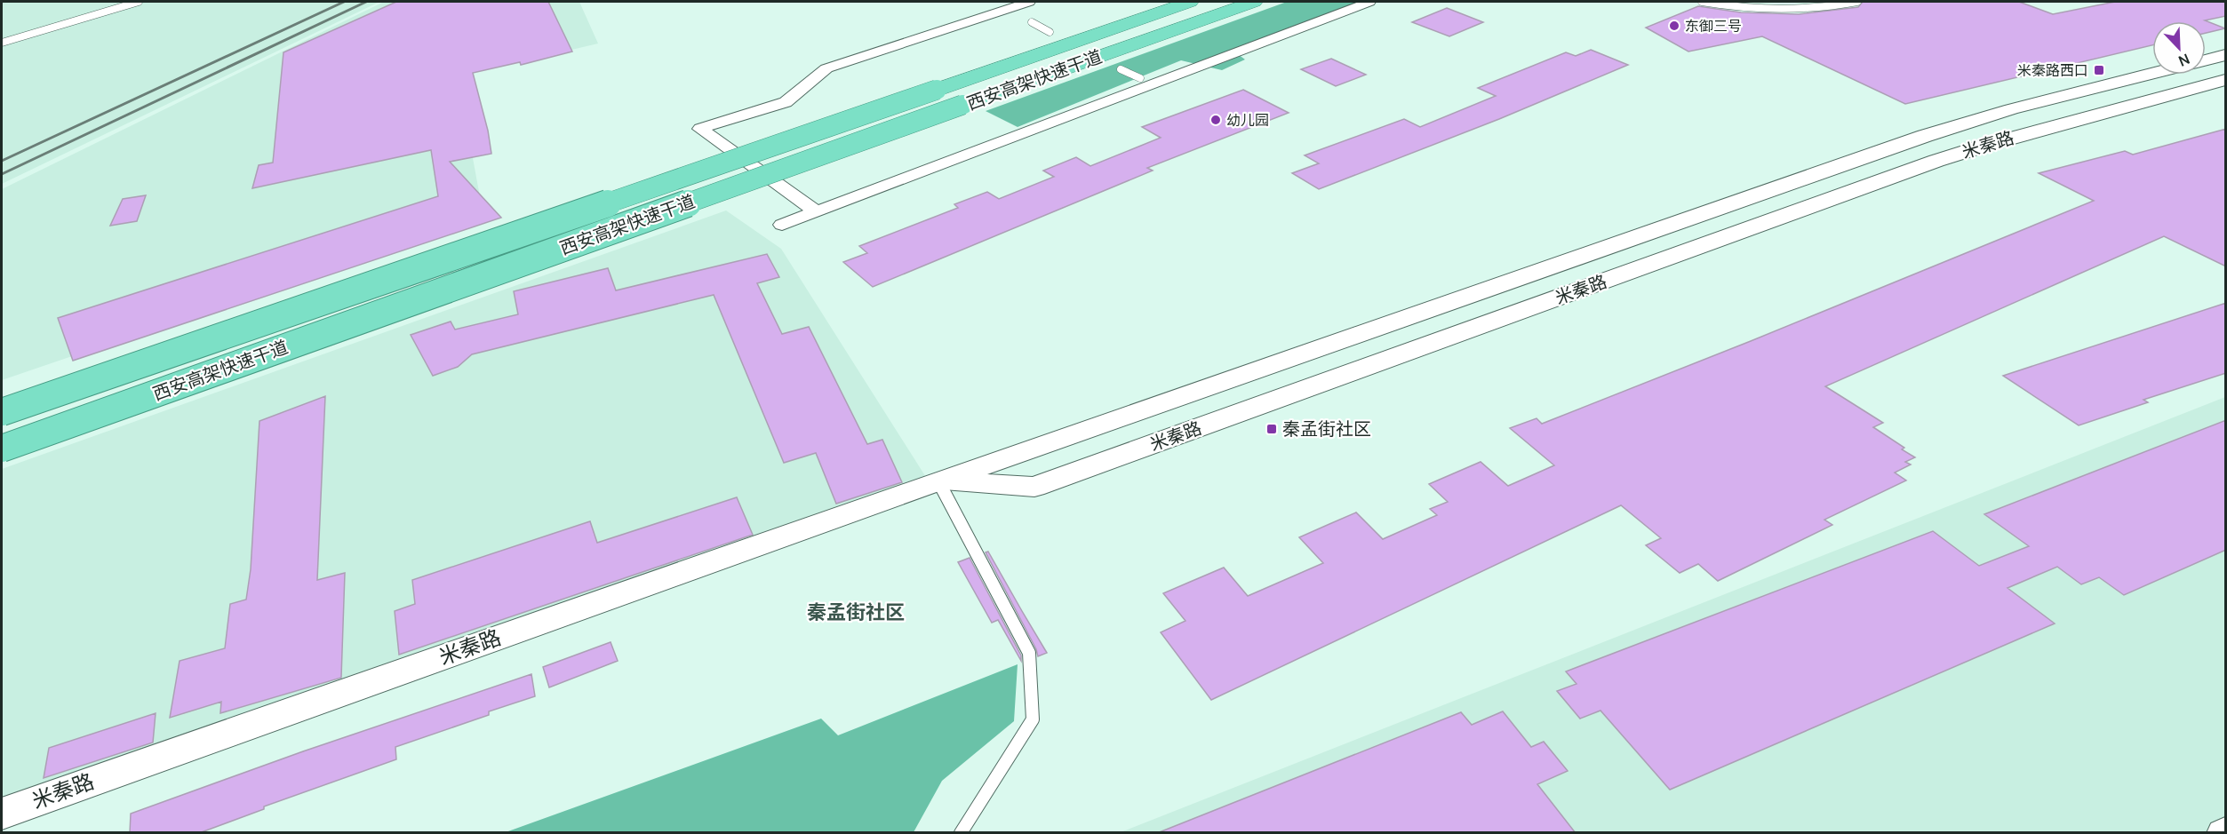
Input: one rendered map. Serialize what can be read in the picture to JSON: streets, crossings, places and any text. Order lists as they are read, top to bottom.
{
  "streets": {
    "highway": ["西安高架快速干道"],
    "street": ["米秦路"]
  },
  "districts": ["秦孟街社区"],
  "places": {
    "other": ["东御三号", "幼儿园"],
    "transit": ["米秦路西口", "秦孟街社区"]
  },
  "north": "bottom right"
}
